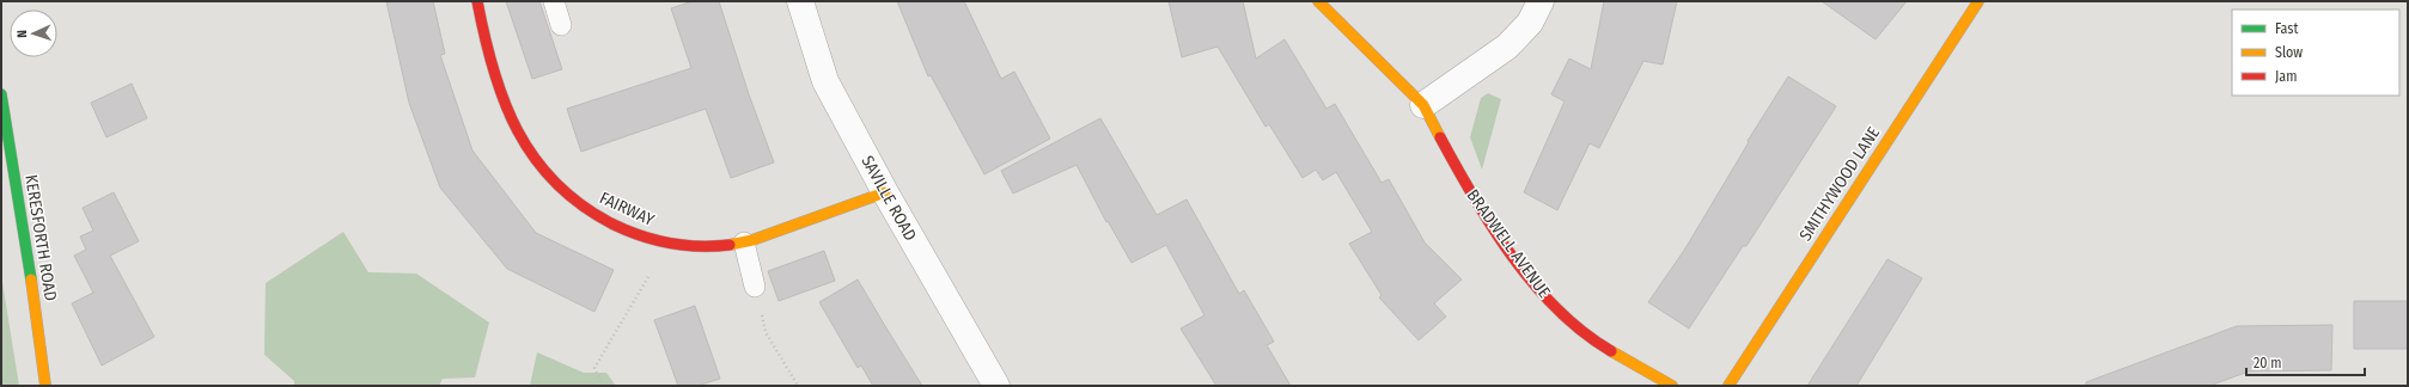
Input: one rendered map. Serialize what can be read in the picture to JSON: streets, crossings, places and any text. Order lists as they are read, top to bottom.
{
  "streets": {
    "street": [
      "SMITHYWOOD LANE",
      "SAVILLE ROAD",
      "FAIRWAY",
      "KERESFORTH ROAD",
      "BRADWELL AVENUE"
    ]
  },
  "crossings": [
    ["SAVILLE ROAD", "FAIRWAY"]
  ],
  "legend": ["Fast", "Slow", "Jam"],
  "scale_bar": "20 m",
  "north": "left"
}
